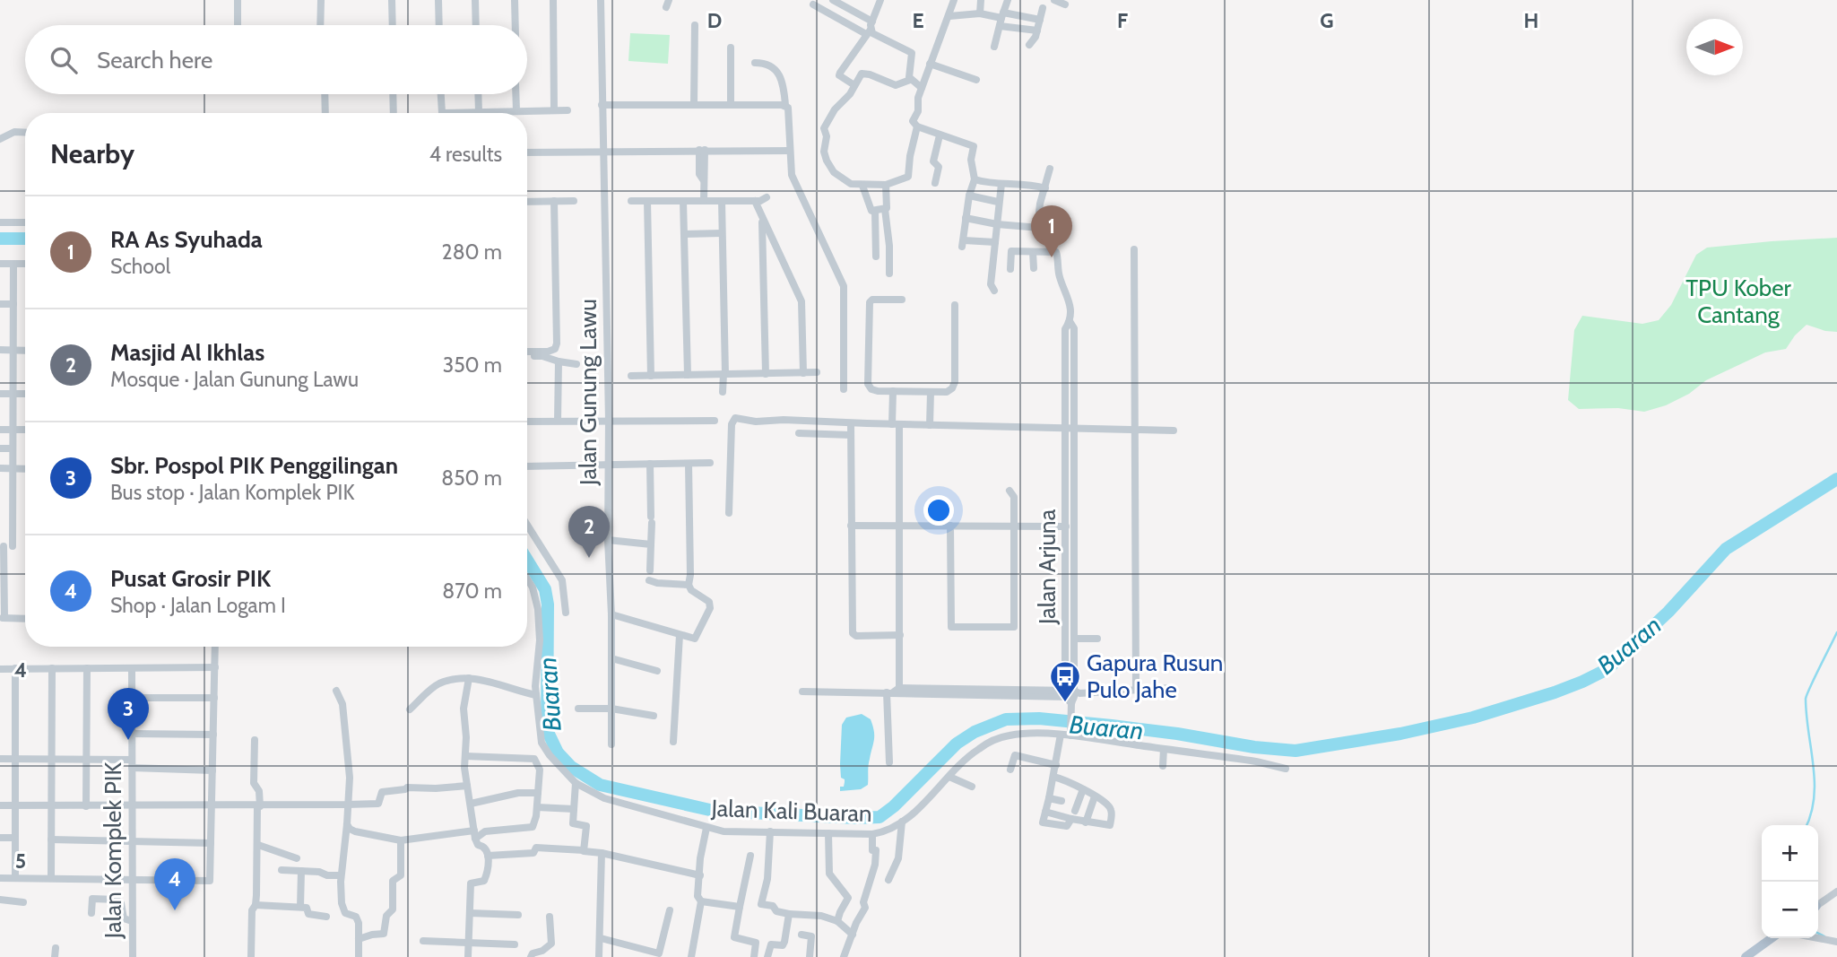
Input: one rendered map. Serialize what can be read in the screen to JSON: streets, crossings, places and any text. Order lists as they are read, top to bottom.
{
  "streets": {
    "street": [
      "Jalan Gunung Lawu",
      "Jalan Arjuna",
      "Jalan Kali Buaran",
      "Jalan Komplek PIK"
    ]
  },
  "crossings": [
    ["Jalan Arjuna", "Jalan Kali Buaran"]
  ],
  "water": ["Buaran"],
  "parks": ["TPU Kober Cantang"],
  "places": {
    "bus stop": ["Gapura Rusun Pulo Jahe"]
  },
  "north": "right",
  "page": {
    "search": "Search here",
    "heading": ["Nearby", "4 results"],
    "list": [
      {
        "mark": "1",
        "name": "RA As Syuhada",
        "note": "School",
        "value": "280 m"
      },
      {
        "mark": "2",
        "name": "Masjid Al Ikhlas",
        "note": "Mosque · Jalan Gunung Lawu",
        "value": "350 m"
      },
      {
        "mark": "3",
        "name": "Sbr. Pospol PIK Penggilingan",
        "note": "Bus stop · Jalan Komplek PIK",
        "value": "850 m"
      },
      {
        "mark": "4",
        "name": "Pusat Grosir PIK",
        "note": "Shop · Jalan Logam I",
        "value": "870 m"
      }
    ],
    "pins": [
      "1",
      "2",
      "3",
      "4"
    ],
    "map_buttons": ["+", "−"]
  },
  "grid": {
    "columns": [
      "D",
      "E",
      "F",
      "G",
      "H"
    ],
    "rows": ["4", "5"]
  }
}
